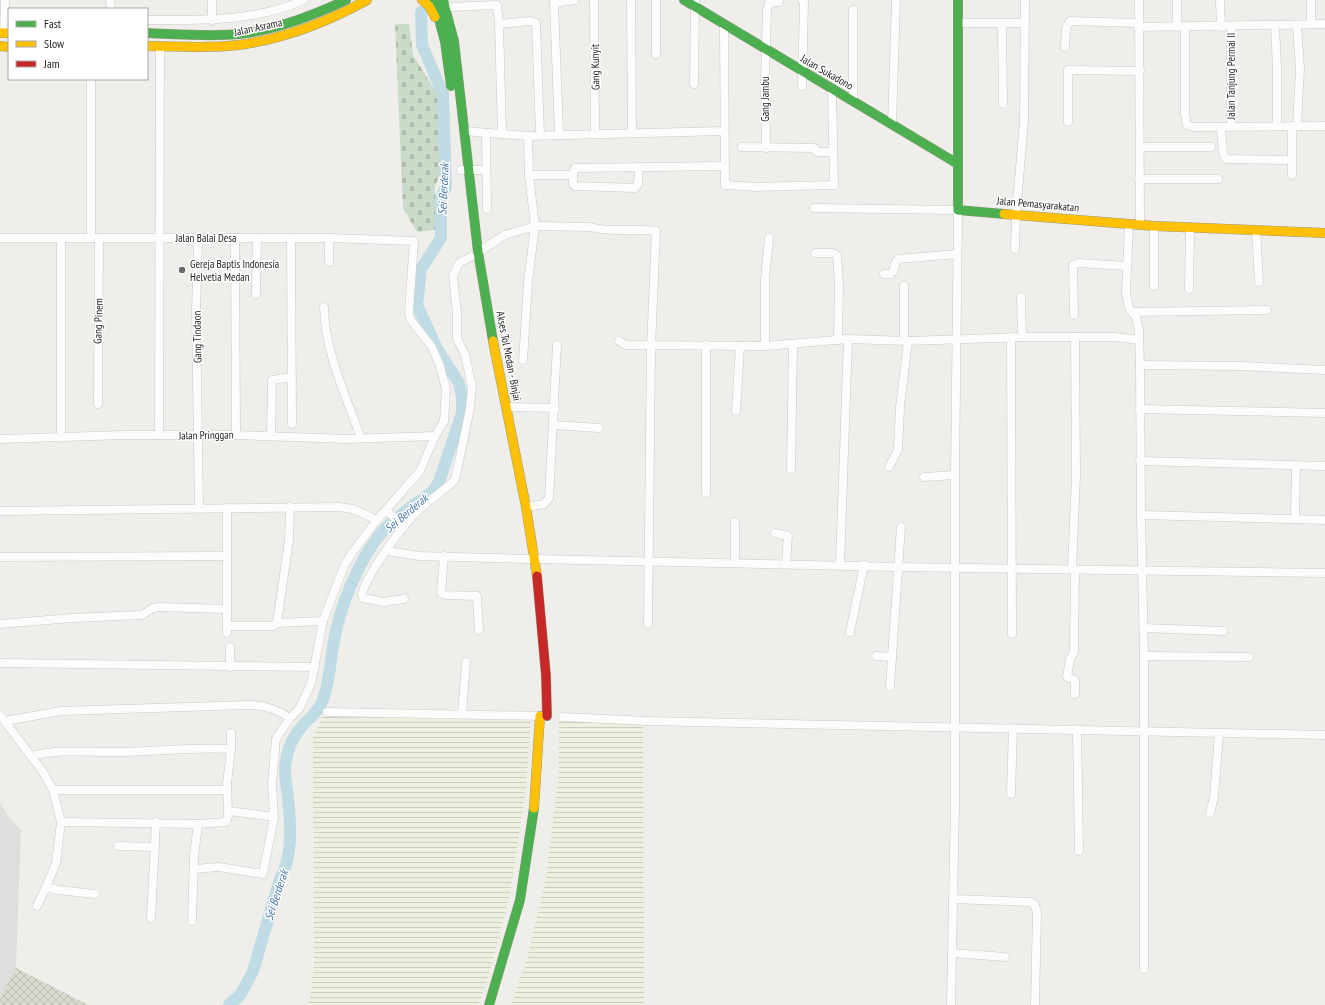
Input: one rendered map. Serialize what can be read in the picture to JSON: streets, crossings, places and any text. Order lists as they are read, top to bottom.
{
  "streets": {
    "main road": [
      "Jalan Asrama",
      "Jalan Sukadono",
      "Jalan Pemasyarakatan",
      "Akses Tol Medan - Binjai"
    ],
    "street": [
      "Gang Kunyit",
      "Jalan Tanjung Permai II",
      "Gang Jambu",
      "Jalan Balai Desa",
      "Gang Pinem",
      "Gang Tindaon",
      "Jalan Pringgan"
    ]
  },
  "crossings": [
    ["Jalan Sukadono", "Gang Jambu"],
    ["Jalan Balai Desa", "Gang Pinem"],
    ["Jalan Balai Desa", "Gang Tindaon"],
    ["Jalan Balai Desa", "Jalan Pringgan"],
    ["Gang Tindaon", "Jalan Pringgan"]
  ],
  "water": ["Sei Berderak"],
  "places": ["Gereja Baptis Indonesia Helvetia Medan"],
  "legend": ["Fast", "Slow", "Jam"]
}
